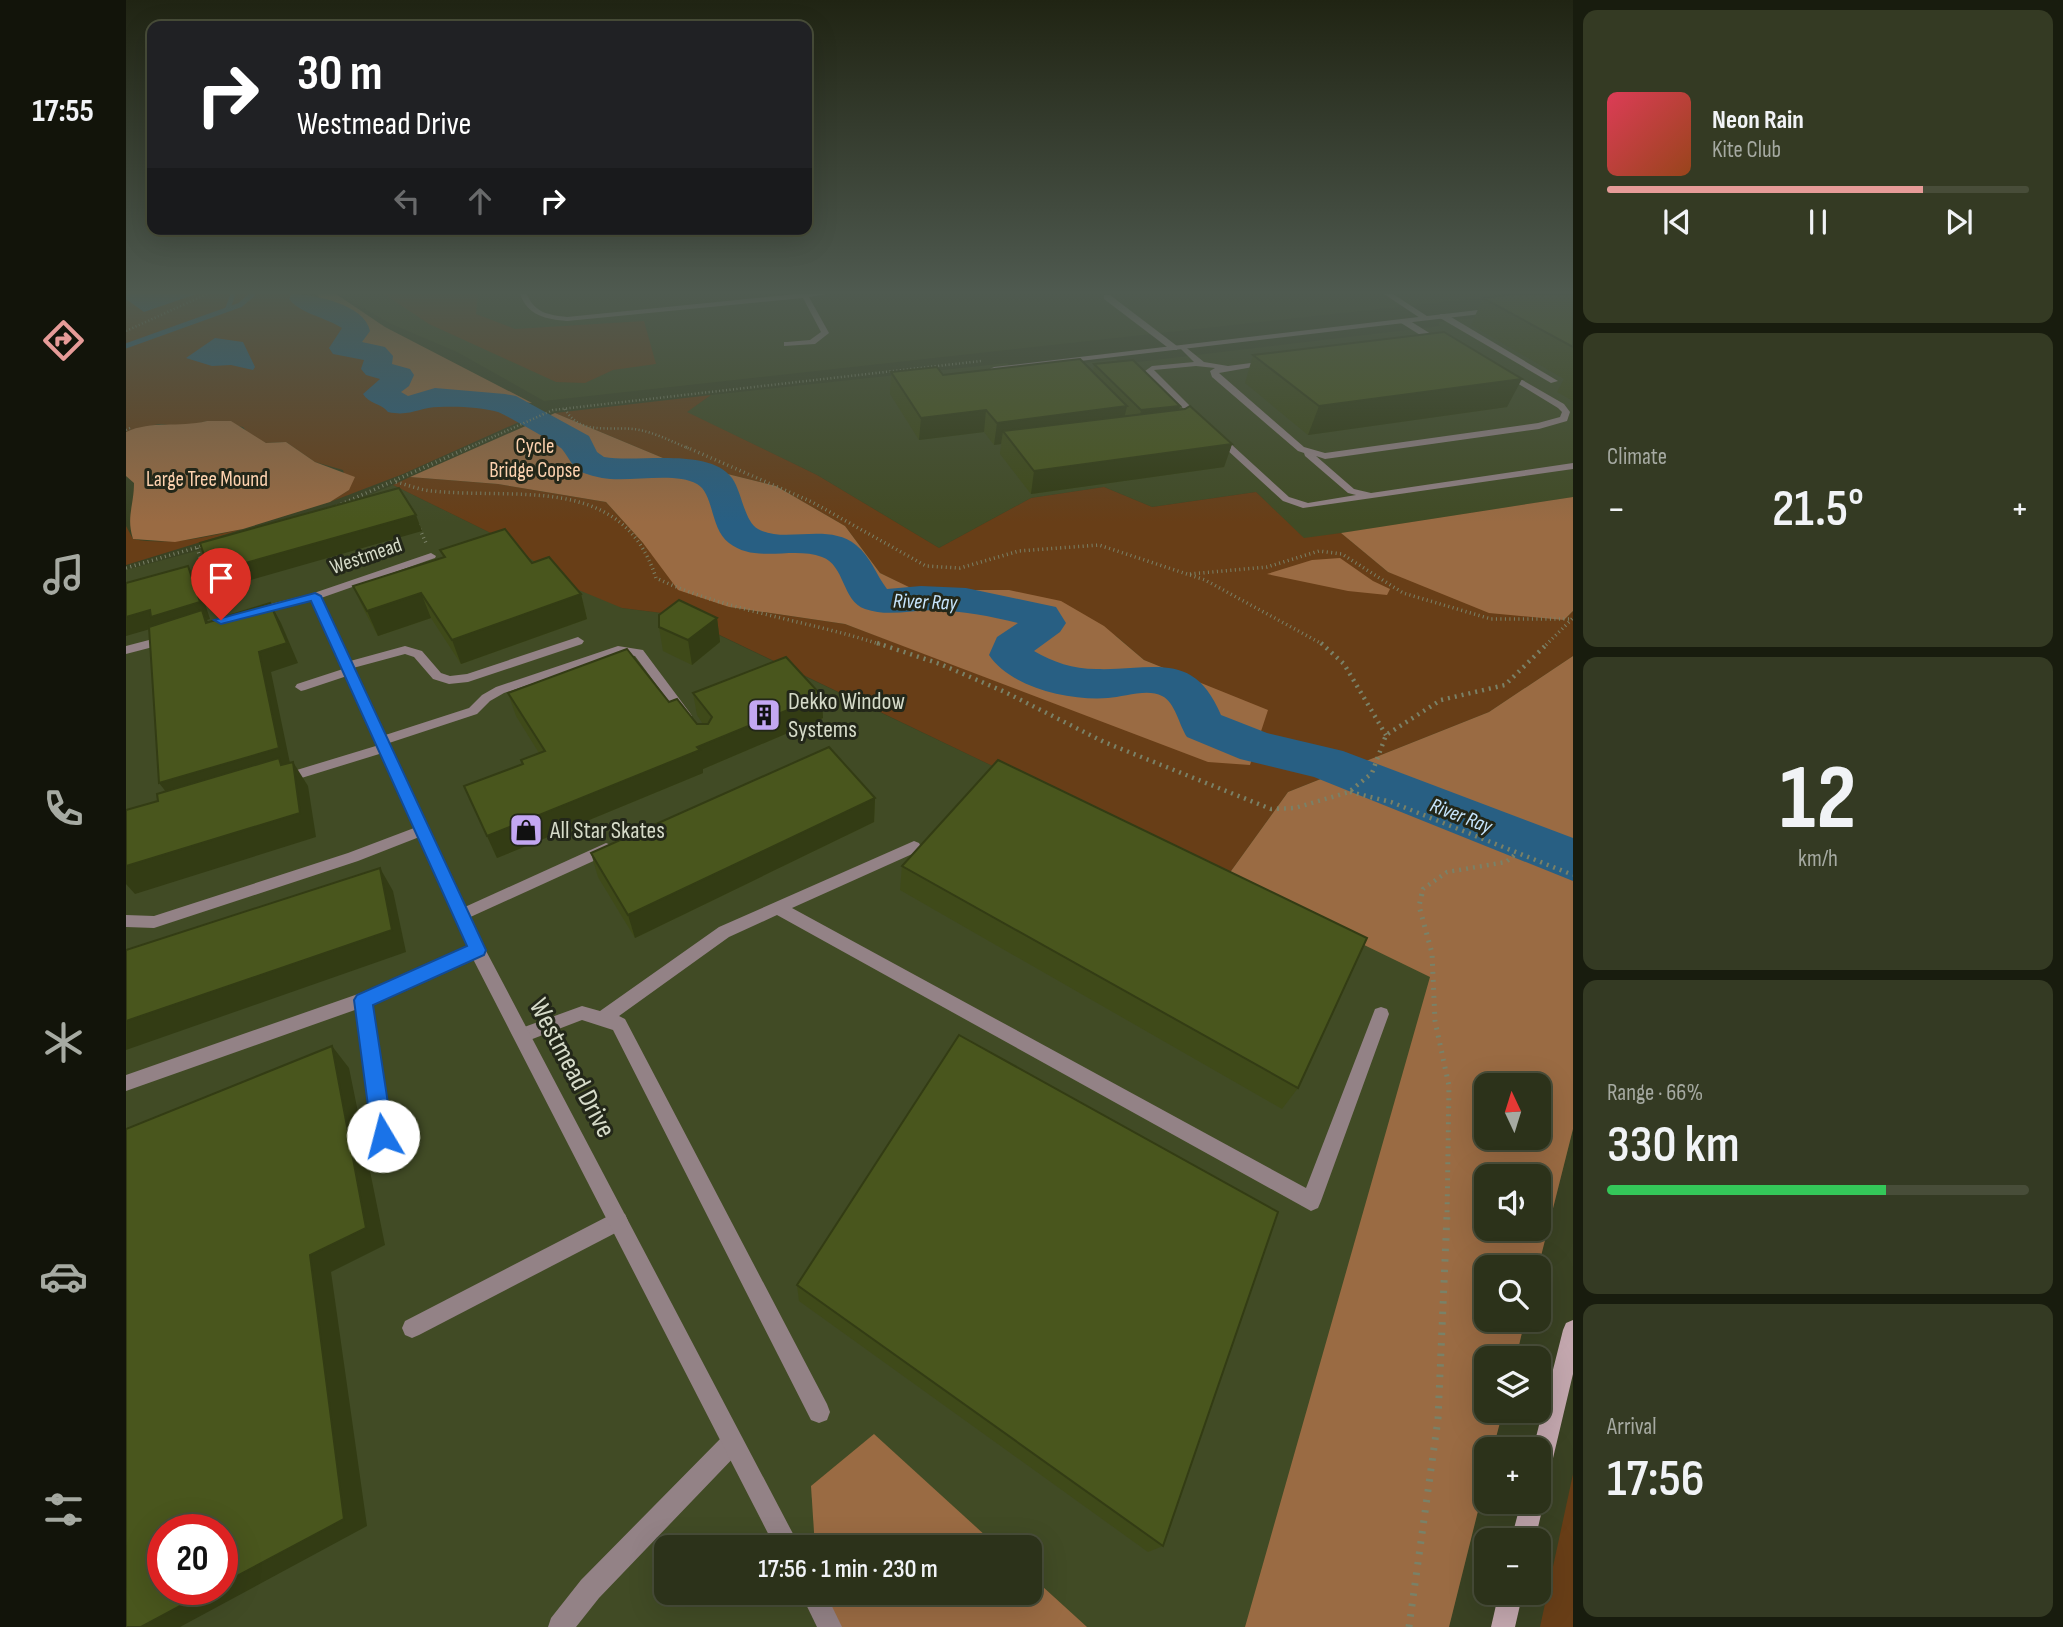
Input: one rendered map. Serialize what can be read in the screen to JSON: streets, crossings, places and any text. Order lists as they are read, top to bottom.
{
  "streets": {
    "street": ["Westmead", "Westmead Drive"]
  },
  "crossings": [
    ["Westmead", "Westmead Drive"]
  ],
  "water": ["River Ray"],
  "parks": ["Cycle Bridge Copse", "Large Tree Mound"],
  "places": {
    "building": ["Dekko Window Systems"],
    "shop": ["All Star Skates"]
  },
  "north": "top",
  "page": {
    "tabs": "17:55",
    "turn": ["30 m", "Westmead Drive"],
    "song": ["Neon Rain", "Kite Club"],
    "tile": [
      "Climate",
      ["12", "km/h"],
      ["Range · 66%", "330 km"],
      ["Arrival", "17:56"]
    ],
    "heat": ["−", "21.5°", "+"],
    "map_buttons": ["+", "−"],
    "limit": "20",
    "trip": "17:56 · 1 min · 230 m"
  }
}
